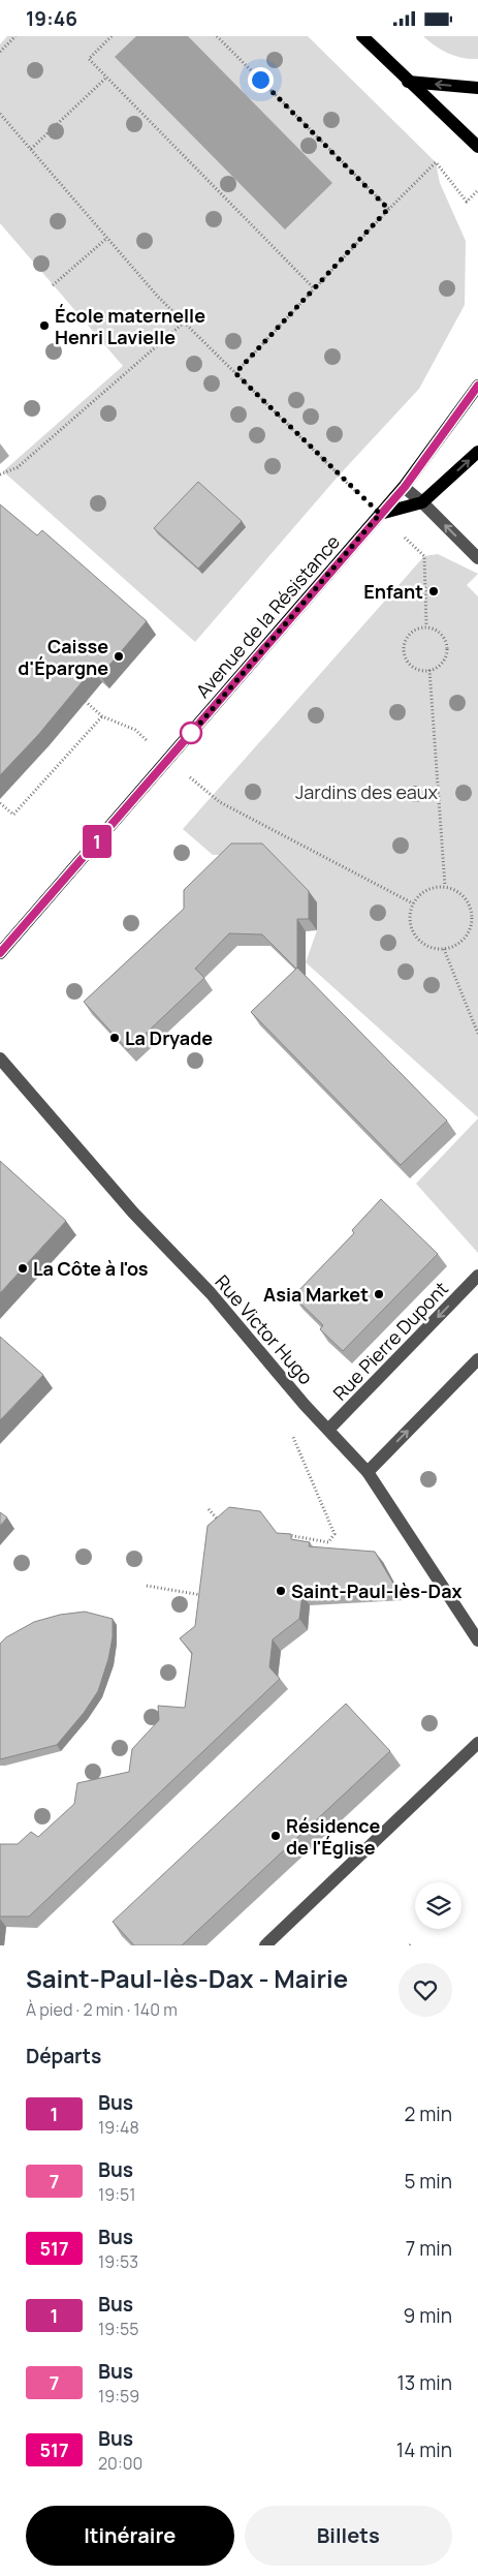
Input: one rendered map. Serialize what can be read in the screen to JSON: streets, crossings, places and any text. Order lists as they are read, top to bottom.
{
  "streets": {
    "main road": ["Avenue de la Résistance"],
    "street": ["Rue Victor Hugo", "Rue Pierre Dupont"]
  },
  "crossings": [
    ["Rue Victor Hugo", "Rue Pierre Dupont"]
  ],
  "parks": ["Jardins des eaux"],
  "places": [
    "École maternelle Henri Lavielle",
    "Enfant",
    "Caisse d'Épargne",
    "La Dryade",
    "La Côte à l'os",
    "Asia Market",
    "Saint-Paul-lès-Dax",
    "Résidence de l'Église"
  ],
  "lines": ["bus line 1"],
  "page": {
    "status": "19:46",
    "on_map": "1",
    "heading": [
      ["Saint-Paul-lès-Dax - Mairie", "À pied · 2 min · 140 m"],
      "Départs"
    ],
    "list": [
      {
        "mark": "1",
        "name": "Bus",
        "note": "19:48",
        "value": "2 min"
      },
      {
        "mark": "7",
        "name": "Bus",
        "note": "19:51",
        "value": "5 min"
      },
      {
        "mark": "517",
        "name": "Bus",
        "note": "19:53",
        "value": "7 min"
      },
      {
        "mark": "1",
        "name": "Bus",
        "note": "19:55",
        "value": "9 min"
      },
      {
        "mark": "7",
        "name": "Bus",
        "note": "19:59",
        "value": "13 min"
      },
      {
        "mark": "517",
        "name": "Bus",
        "note": "20:00",
        "value": "14 min"
      }
    ],
    "buttons": ["Itinéraire", "Billets"]
  }
}
